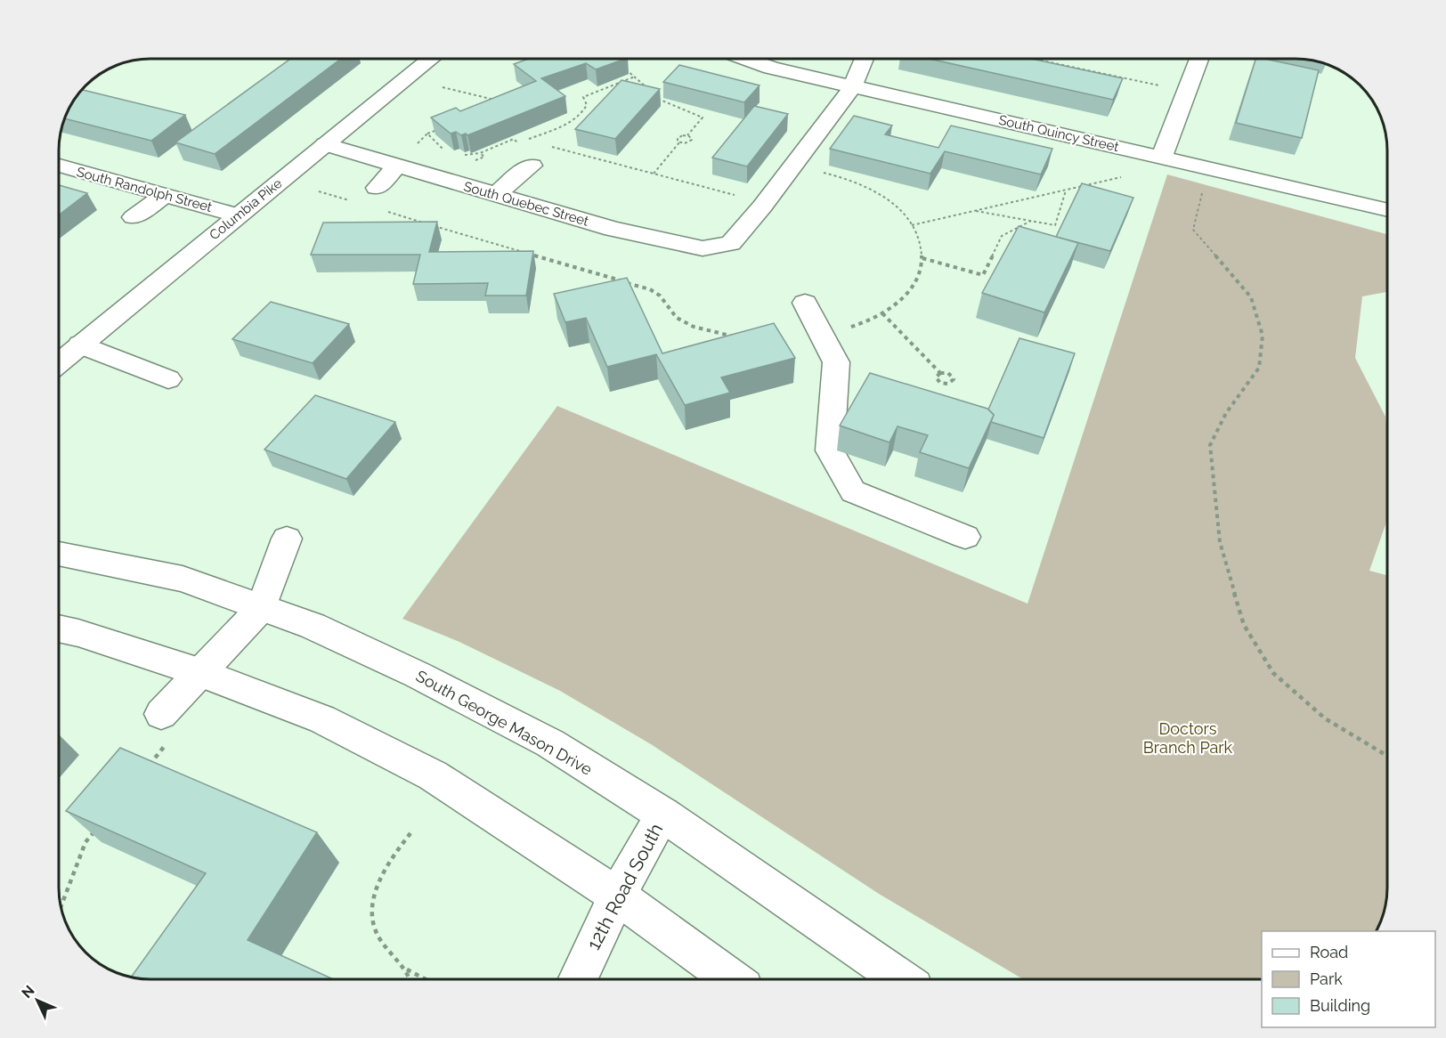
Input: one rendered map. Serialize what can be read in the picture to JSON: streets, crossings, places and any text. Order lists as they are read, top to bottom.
{
  "streets": {
    "main road": [
      "South Quincy Street",
      "South Randolph Street",
      "South Quebec Street",
      "Columbia Pike",
      "South George Mason Drive",
      "12th Road South"
    ]
  },
  "crossings": [
    ["South Randolph Street", "Columbia Pike"],
    ["South Quebec Street", "Columbia Pike"],
    ["South George Mason Drive", "12th Road South"]
  ],
  "parks": ["Doctors Branch Park"],
  "legend": ["Road", "Park", "Building"],
  "north": "top left"
}
